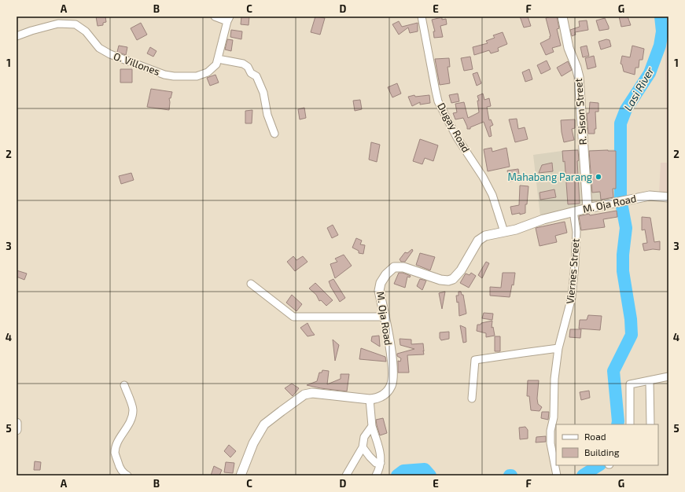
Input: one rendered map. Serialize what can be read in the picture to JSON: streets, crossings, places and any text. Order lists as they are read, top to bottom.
{
  "streets": {
    "street": [
      "O. Villones",
      "R. Sison Street",
      "Dugay Road",
      "M. Oja Road",
      "Viernes Street"
    ]
  },
  "crossings": [
    ["R. Sison Street", "M. Oja Road"],
    ["Dugay Road", "M. Oja Road"],
    ["M. Oja Road", "Viernes Street"]
  ],
  "water": ["Lasi River"],
  "places": ["Mahabang Parang"],
  "legend": ["Road", "Building"],
  "grid": {
    "columns": [
      "A",
      "B",
      "C",
      "D",
      "E",
      "F",
      "G"
    ],
    "rows": [
      "1",
      "2",
      "3",
      "4",
      "5"
    ]
  }
}
